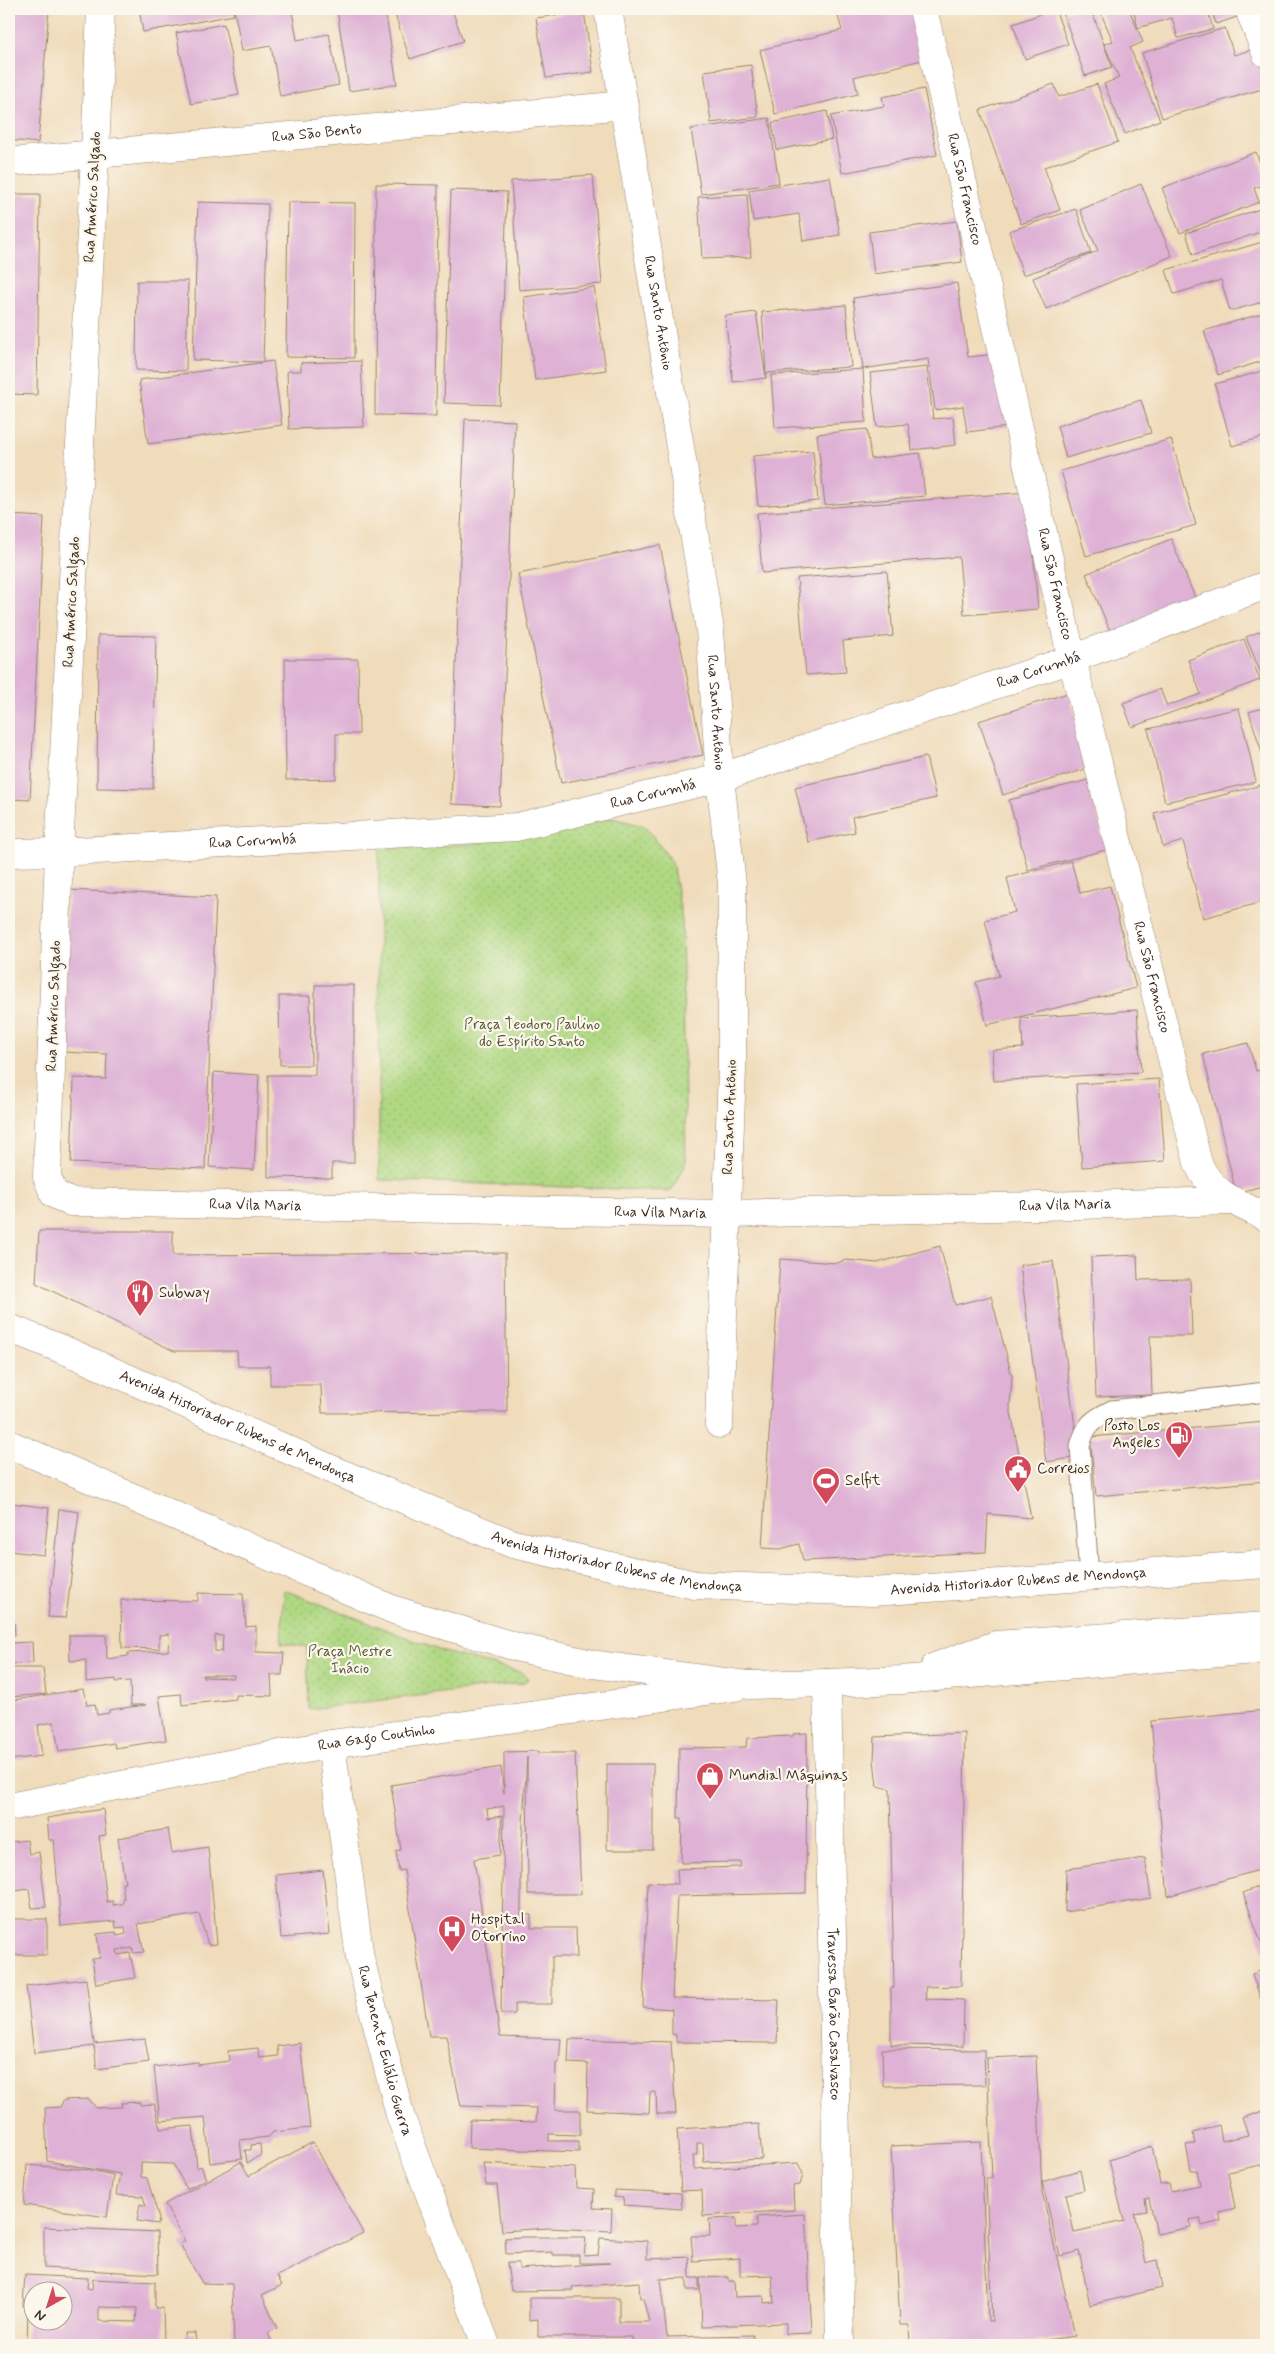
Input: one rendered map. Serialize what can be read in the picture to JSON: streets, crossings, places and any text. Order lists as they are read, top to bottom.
{
  "streets": {
    "street": [
      "Rua São Bento",
      "Rua São Francisco",
      "Rua Américo Salgado",
      "Rua Santo Antônio",
      "Rua Corumbá",
      "Rua Vila Maria",
      "Avenida Historiador Rubens de Mendonça",
      "Rua Gago Coutinho",
      "Travessa Barão Casalvasco",
      "Rua Tenente Eulálio Guerra"
    ]
  },
  "crossings": [
    ["Rua São Bento", "Rua Américo Salgado"],
    ["Rua São Bento", "Rua Santo Antônio"],
    ["Rua São Francisco", "Rua Corumbá"],
    ["Rua São Francisco", "Rua Vila Maria"],
    ["Rua Américo Salgado", "Rua Corumbá"],
    ["Rua Américo Salgado", "Rua Vila Maria"],
    ["Rua Santo Antônio", "Rua Corumbá"],
    ["Rua Santo Antônio", "Rua Vila Maria"],
    ["Rua Gago Coutinho", "Rua Tenente Eulálio Guerra"]
  ],
  "parks": ["Praça Teodoro Paulino do Espírito Santo", "Praça Mestre Inácio"],
  "places": {
    "restaurant": ["Subway"],
    "fuel station": ["Posto Los Angeles"],
    "public building": ["Correios"],
    "sports": ["Selfit"],
    "shop": ["Mundial Máquinas"],
    "hospital": ["Hospital Otorrino"]
  },
  "north": "bottom left"
}
